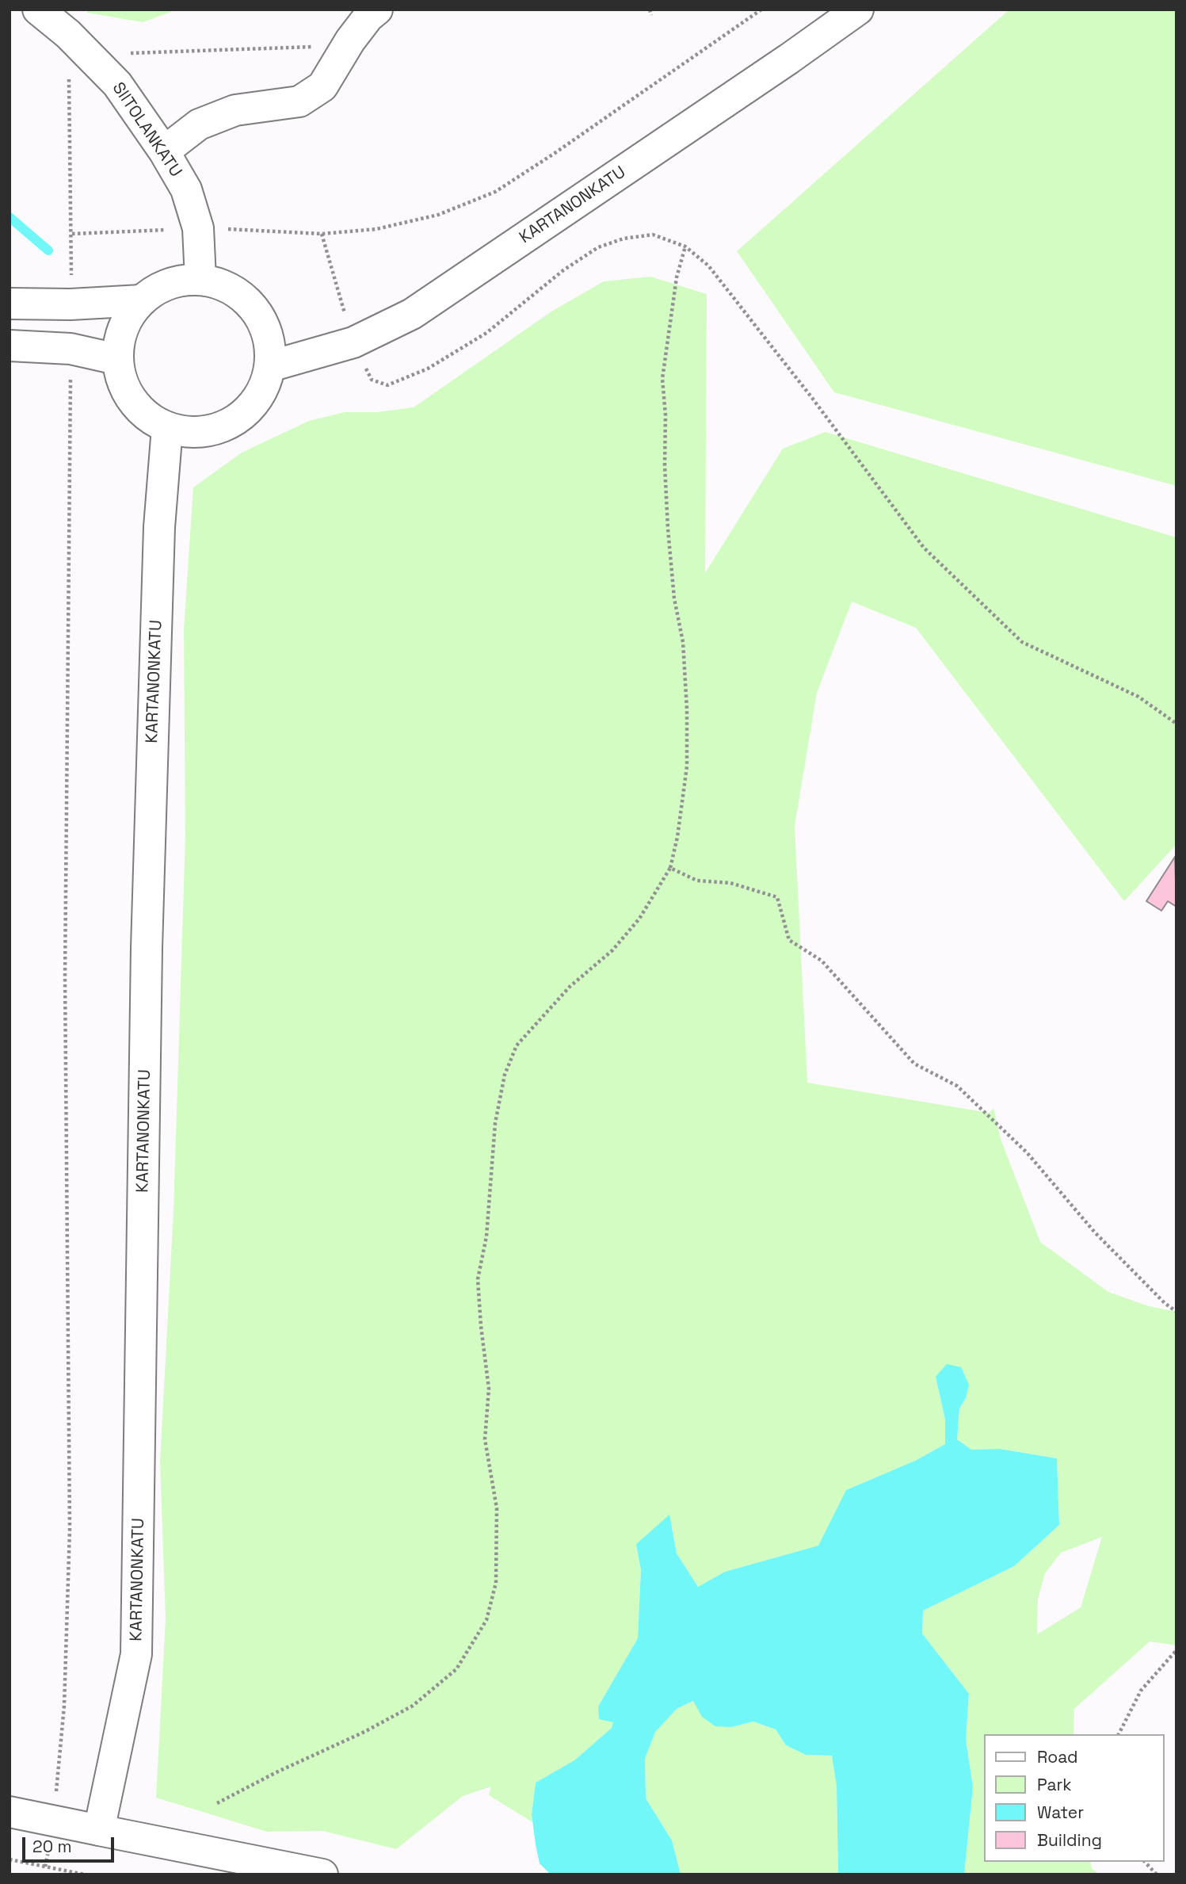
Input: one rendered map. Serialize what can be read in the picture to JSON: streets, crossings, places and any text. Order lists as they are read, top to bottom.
{
  "streets": {
    "main road": ["SIITOLANKATU", "KARTANONKATU"]
  },
  "crossings": [
    ["SIITOLANKATU", "KARTANONKATU"]
  ],
  "legend": [
    "Road",
    "Park",
    "Water",
    "Building"
  ],
  "scale_bar": "20 m"
}
